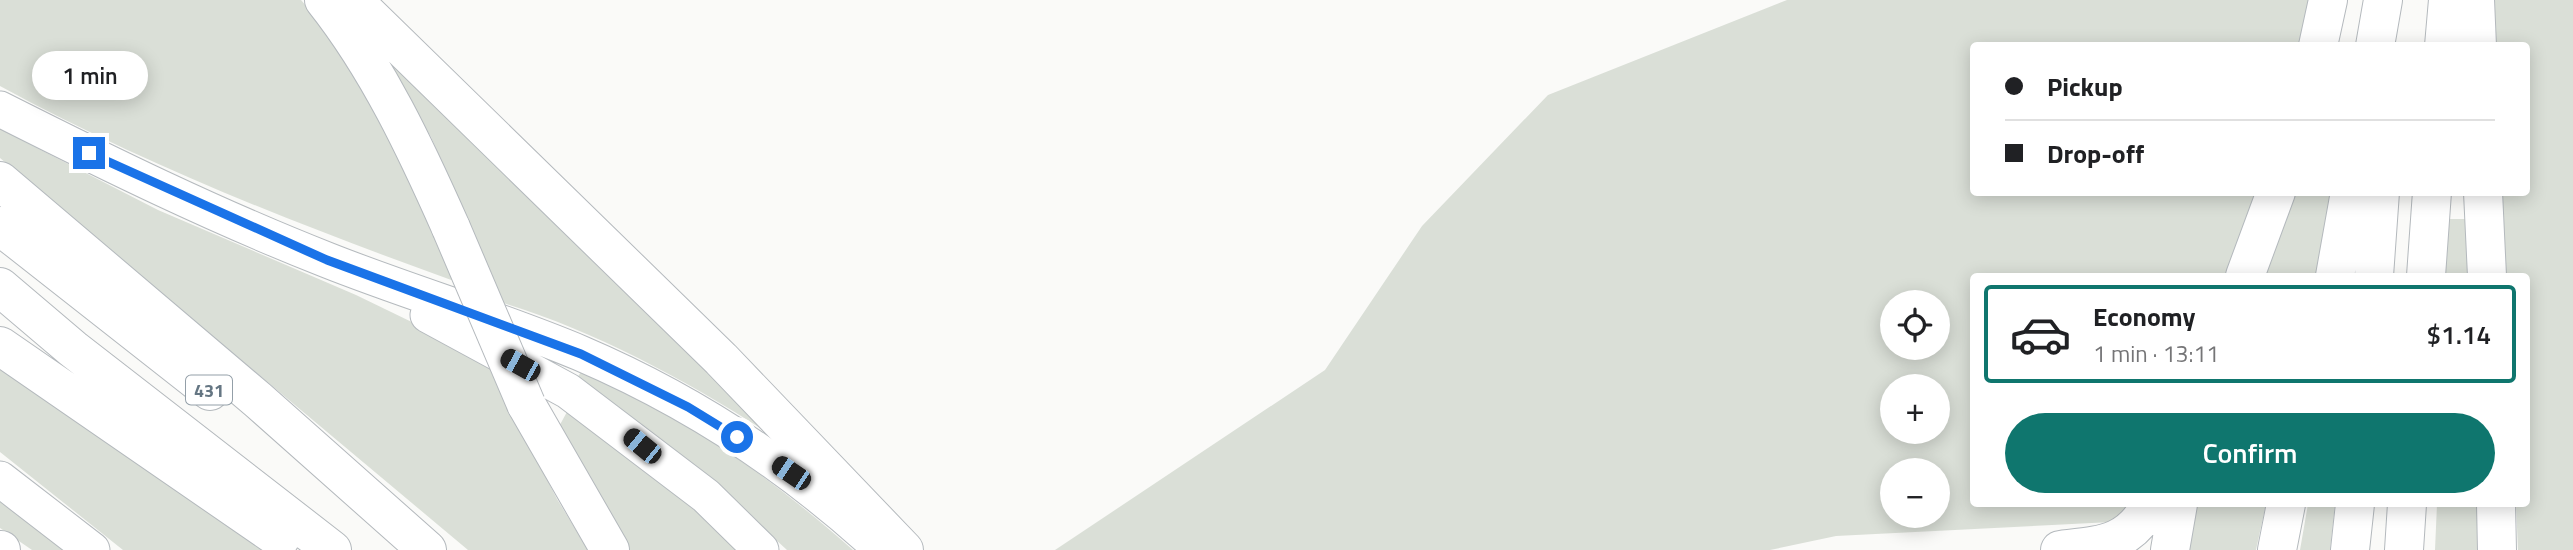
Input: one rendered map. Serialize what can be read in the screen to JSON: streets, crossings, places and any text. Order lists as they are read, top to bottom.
{
  "streets": {
    "highway": ["431"]
  },
  "page": {
    "banner": ["Pickup", "Drop-off"],
    "bubble": "1 min",
    "list": [
      {
        "name": "Economy",
        "note": "1 min · 13:11",
        "value": "$1.14"
      }
    ],
    "map_buttons": ["+", "−"],
    "buttons": "Confirm"
  }
}
